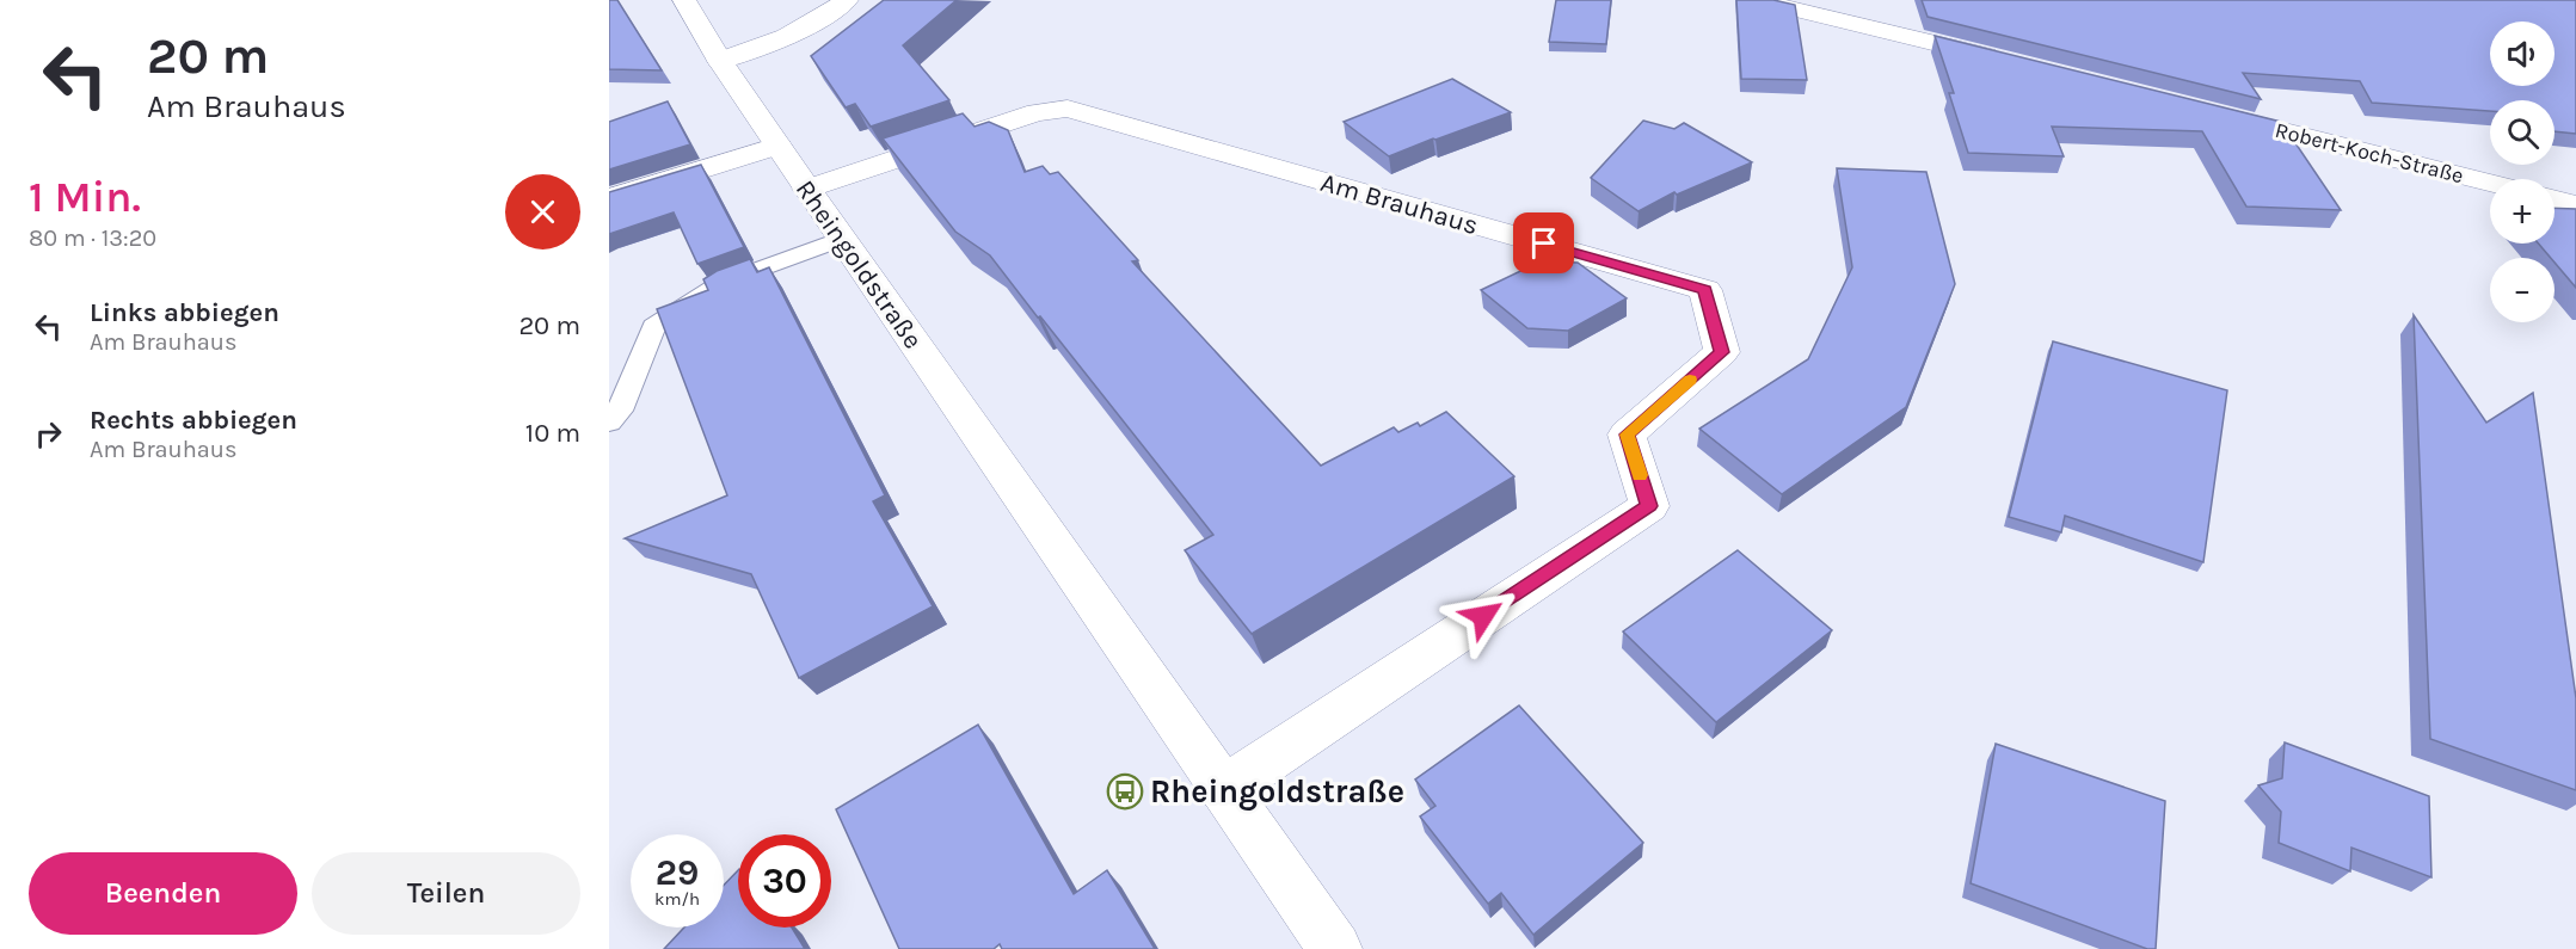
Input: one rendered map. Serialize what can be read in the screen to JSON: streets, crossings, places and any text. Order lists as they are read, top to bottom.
{
  "streets": {
    "street": ["Robert-Koch-Straße", "Am Brauhaus", "Rheingoldstraße"]
  },
  "crossings": [
    ["Am Brauhaus", "Rheingoldstraße"]
  ],
  "places": {
    "bus stop": ["Rheingoldstraße"]
  },
  "page": {
    "turn": ["20 m", "Am Brauhaus"],
    "map_buttons": ["+", "−"],
    "heading": ["1 Min.", "80 m · 13:20"],
    "list": [
      {
        "name": "Links abbiegen",
        "note": "Am Brauhaus",
        "value": "20 m"
      },
      {
        "name": "Rechts abbiegen",
        "note": "Am Brauhaus",
        "value": "10 m"
      }
    ],
    "speed": "29 km/h",
    "limit": "30",
    "buttons": ["Beenden", "Teilen"]
  }
}
